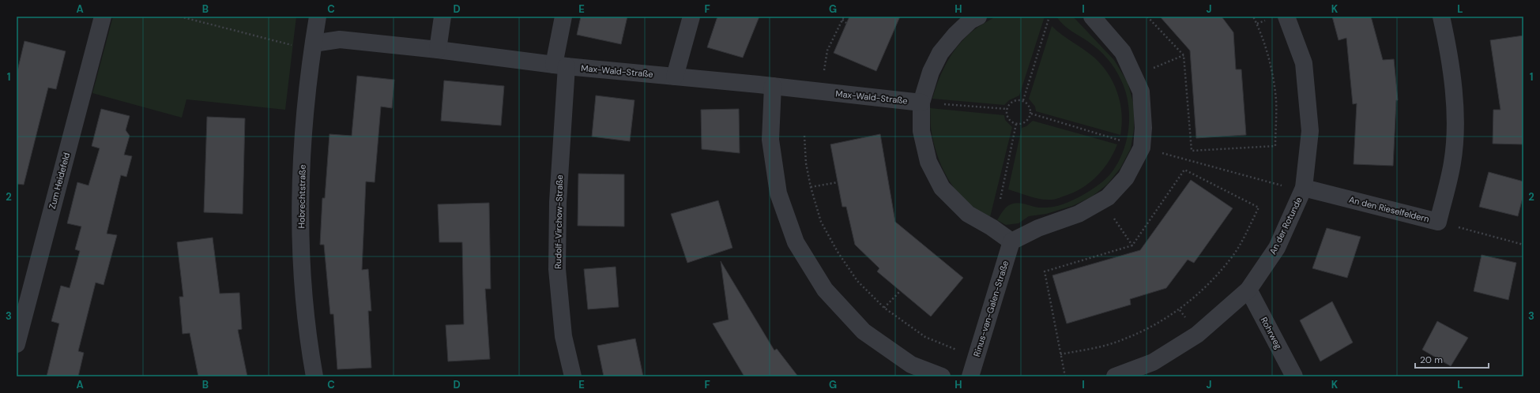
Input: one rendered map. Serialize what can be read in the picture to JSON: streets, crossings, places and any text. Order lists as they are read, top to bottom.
{
  "streets": {
    "street": [
      "Max-Wald-Straße",
      "Zum Heidefeld",
      "Hobrechtstraße",
      "An den Rieselfeldern",
      "Rudolf-Virchow-Straße",
      "An der Rotunde",
      "Rinus-van-Galen-Straße",
      "Rohrweg"
    ]
  },
  "crossings": [
    ["Max-Wald-Straße", "Hobrechtstraße"],
    ["Max-Wald-Straße", "Rudolf-Virchow-Straße"],
    ["An den Rieselfeldern", "An der Rotunde"],
    ["An der Rotunde", "Rohrweg"]
  ],
  "scale_bar": "20 m",
  "grid": {
    "columns": [
      "A",
      "B",
      "C",
      "D",
      "E",
      "F",
      "G",
      "H",
      "I",
      "J",
      "K",
      "L"
    ],
    "rows": ["1", "2", "3"]
  }
}
